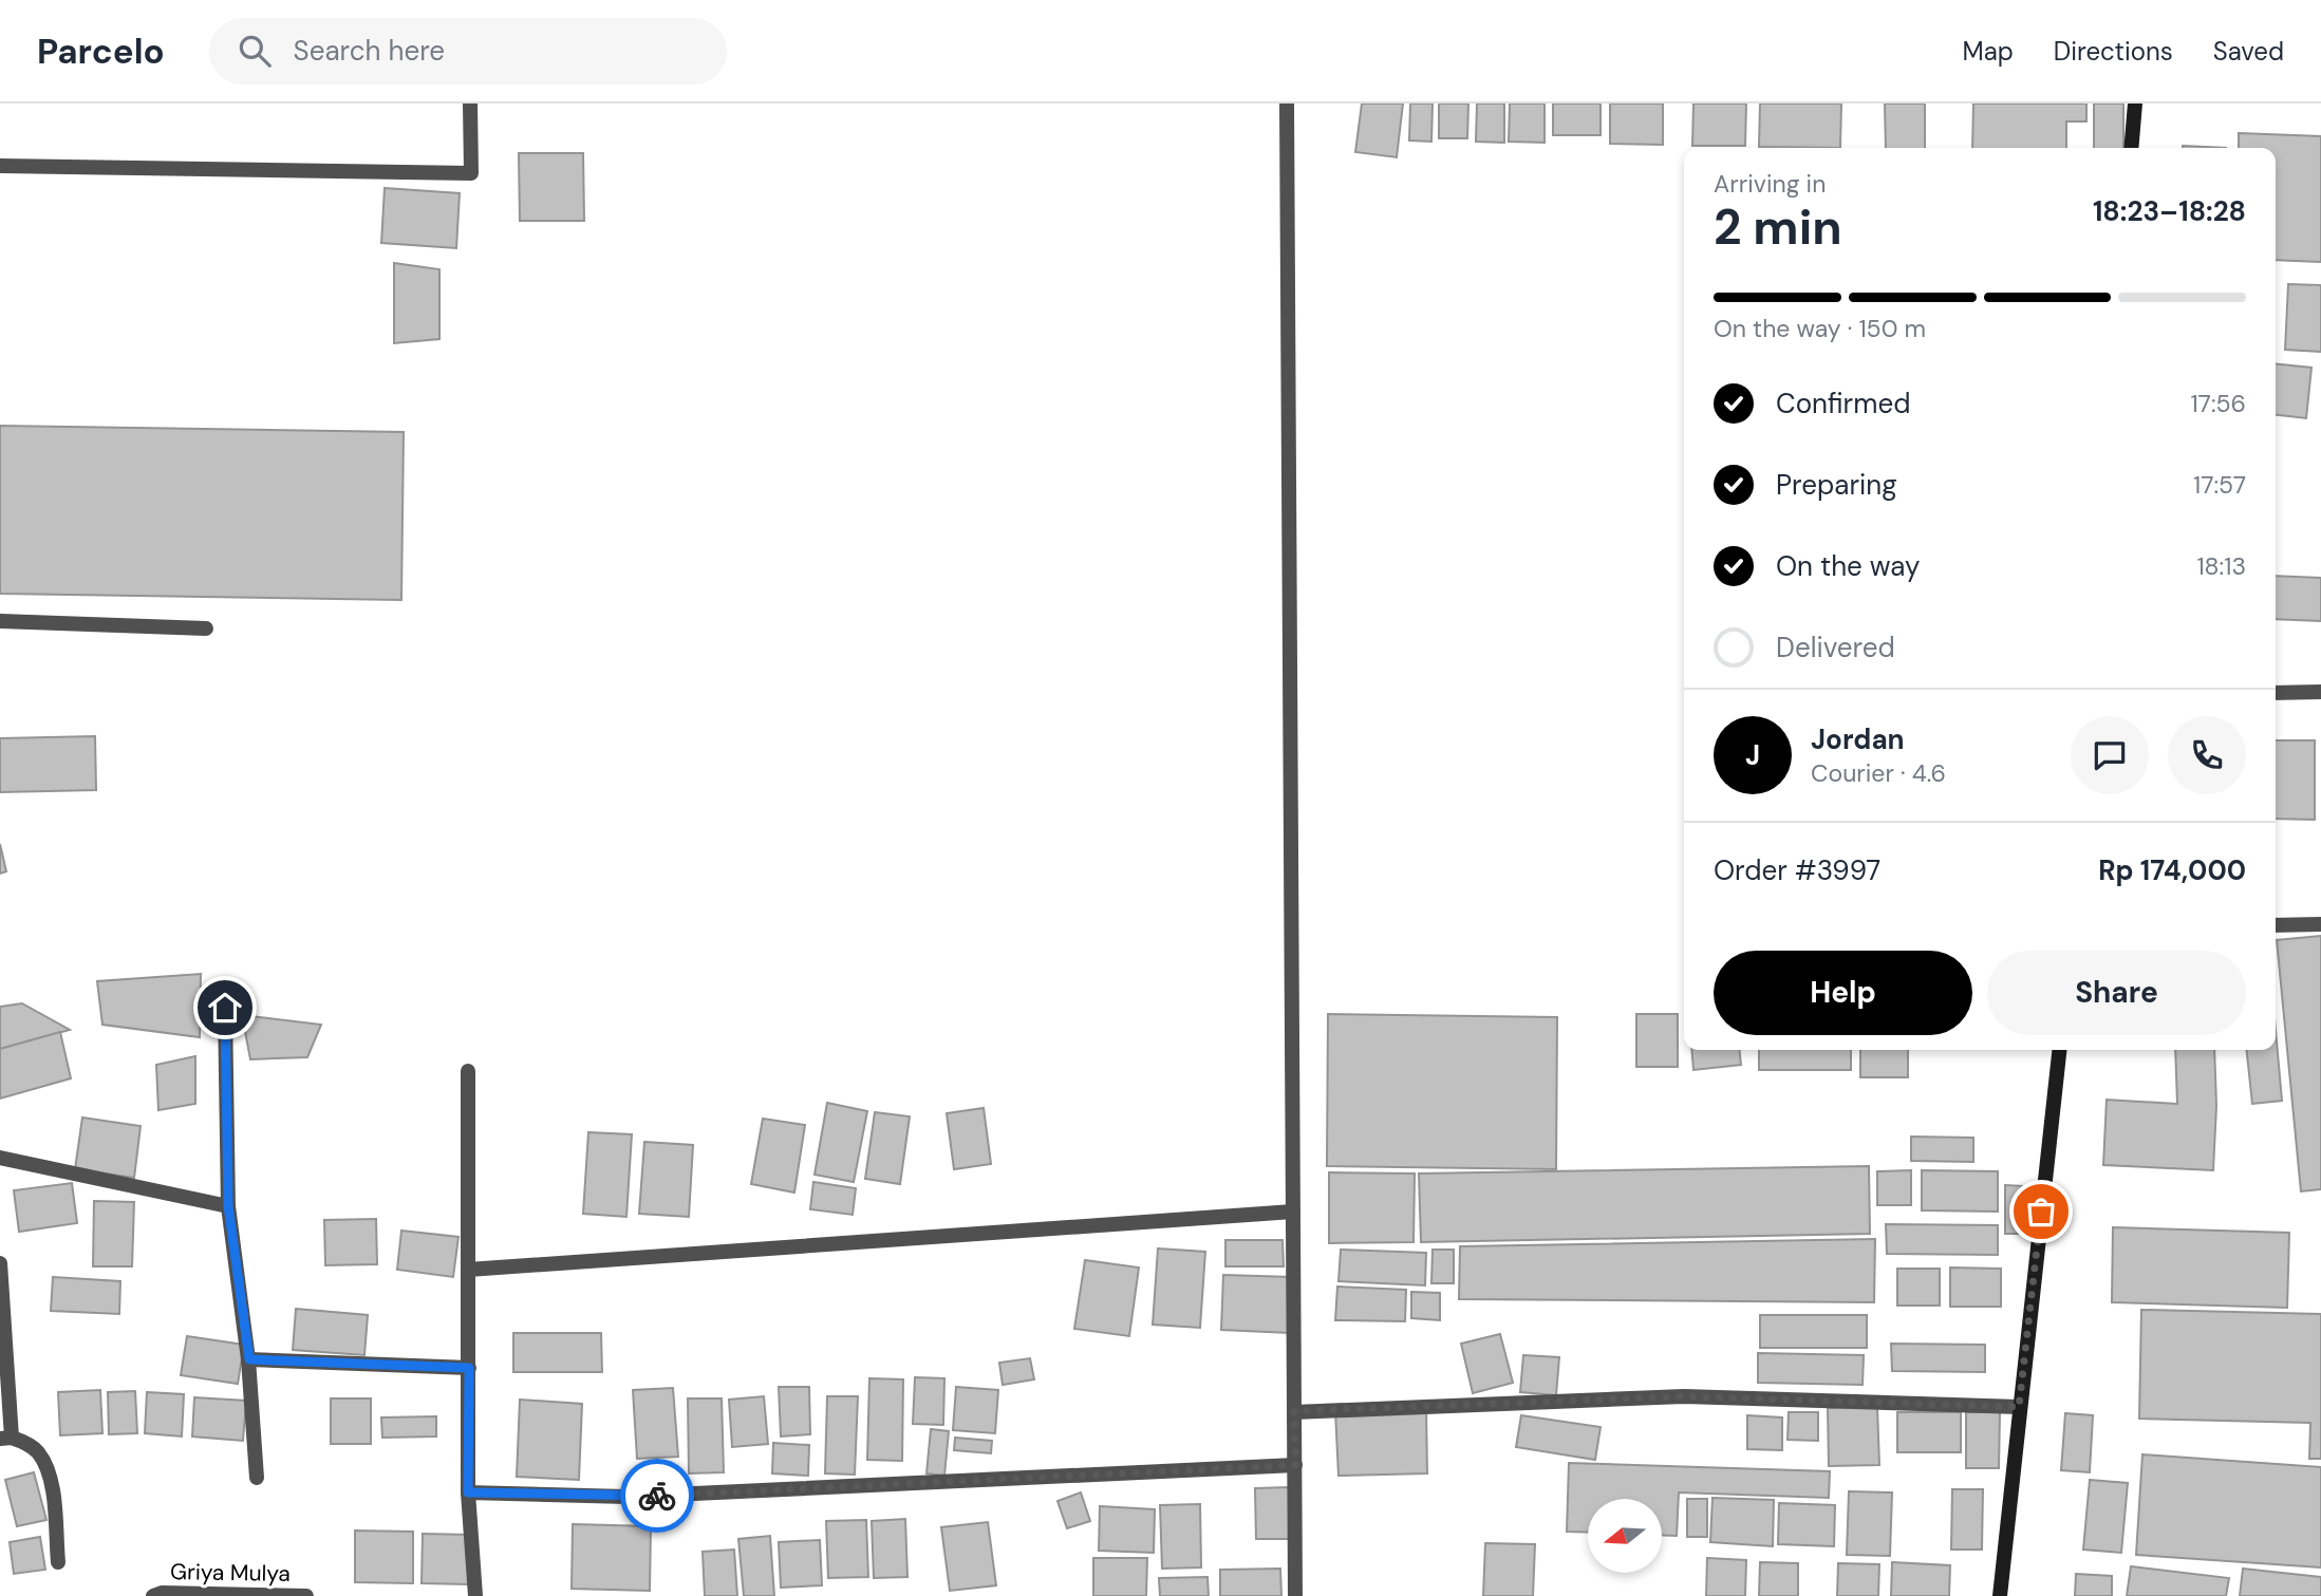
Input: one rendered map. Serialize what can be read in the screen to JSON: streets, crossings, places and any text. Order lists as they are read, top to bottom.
{
  "streets": {
    "street": ["Griya Mulya"]
  },
  "north": "left",
  "page": {
    "header": "Parcelo",
    "search": "Search here",
    "nav": ["Map", "Directions", "Saved"],
    "heading": ["2 min", "Arriving in", "18:23–18:28"],
    "panel": [
      "Jordan",
      "Courier · 4.6",
      "Order #3997",
      "Rp 174,000"
    ],
    "bar": "On the way · 150 m",
    "list": [
      ["Confirmed", "17:56"],
      ["Preparing", "17:57"],
      ["On the way", "18:13"],
      "Delivered"
    ],
    "round": "J",
    "buttons": ["Help", "Share"]
  }
}
